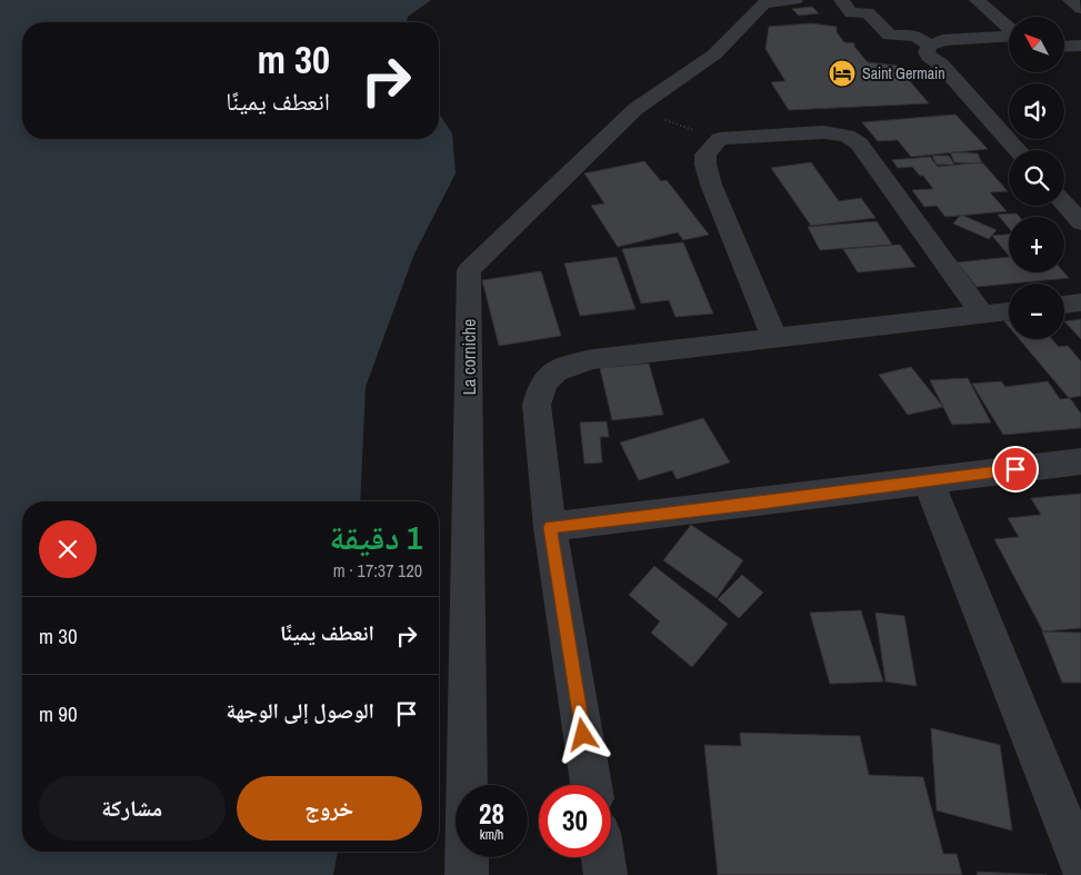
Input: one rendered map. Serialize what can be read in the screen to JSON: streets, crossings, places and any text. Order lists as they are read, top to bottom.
{
  "streets": {
    "street": ["La corniche"]
  },
  "places": {
    "hotel": ["Saint Germain"]
  },
  "north": "top left",
  "page": {
    "map_buttons": ["+", "−"],
    "turn": ["30 m", "انعطف يمينًا"],
    "heading": ["1 دقيقة", "120 m · 17:37"],
    "list": [
      {
        "name": "انعطف يمينًا",
        "value": "30 m"
      },
      {
        "name": "الوصول إلى الوجهة",
        "value": "90 m"
      }
    ],
    "buttons": ["خروج", "مشاركة"],
    "speed": "28 km/h",
    "limit": "30"
  }
}
